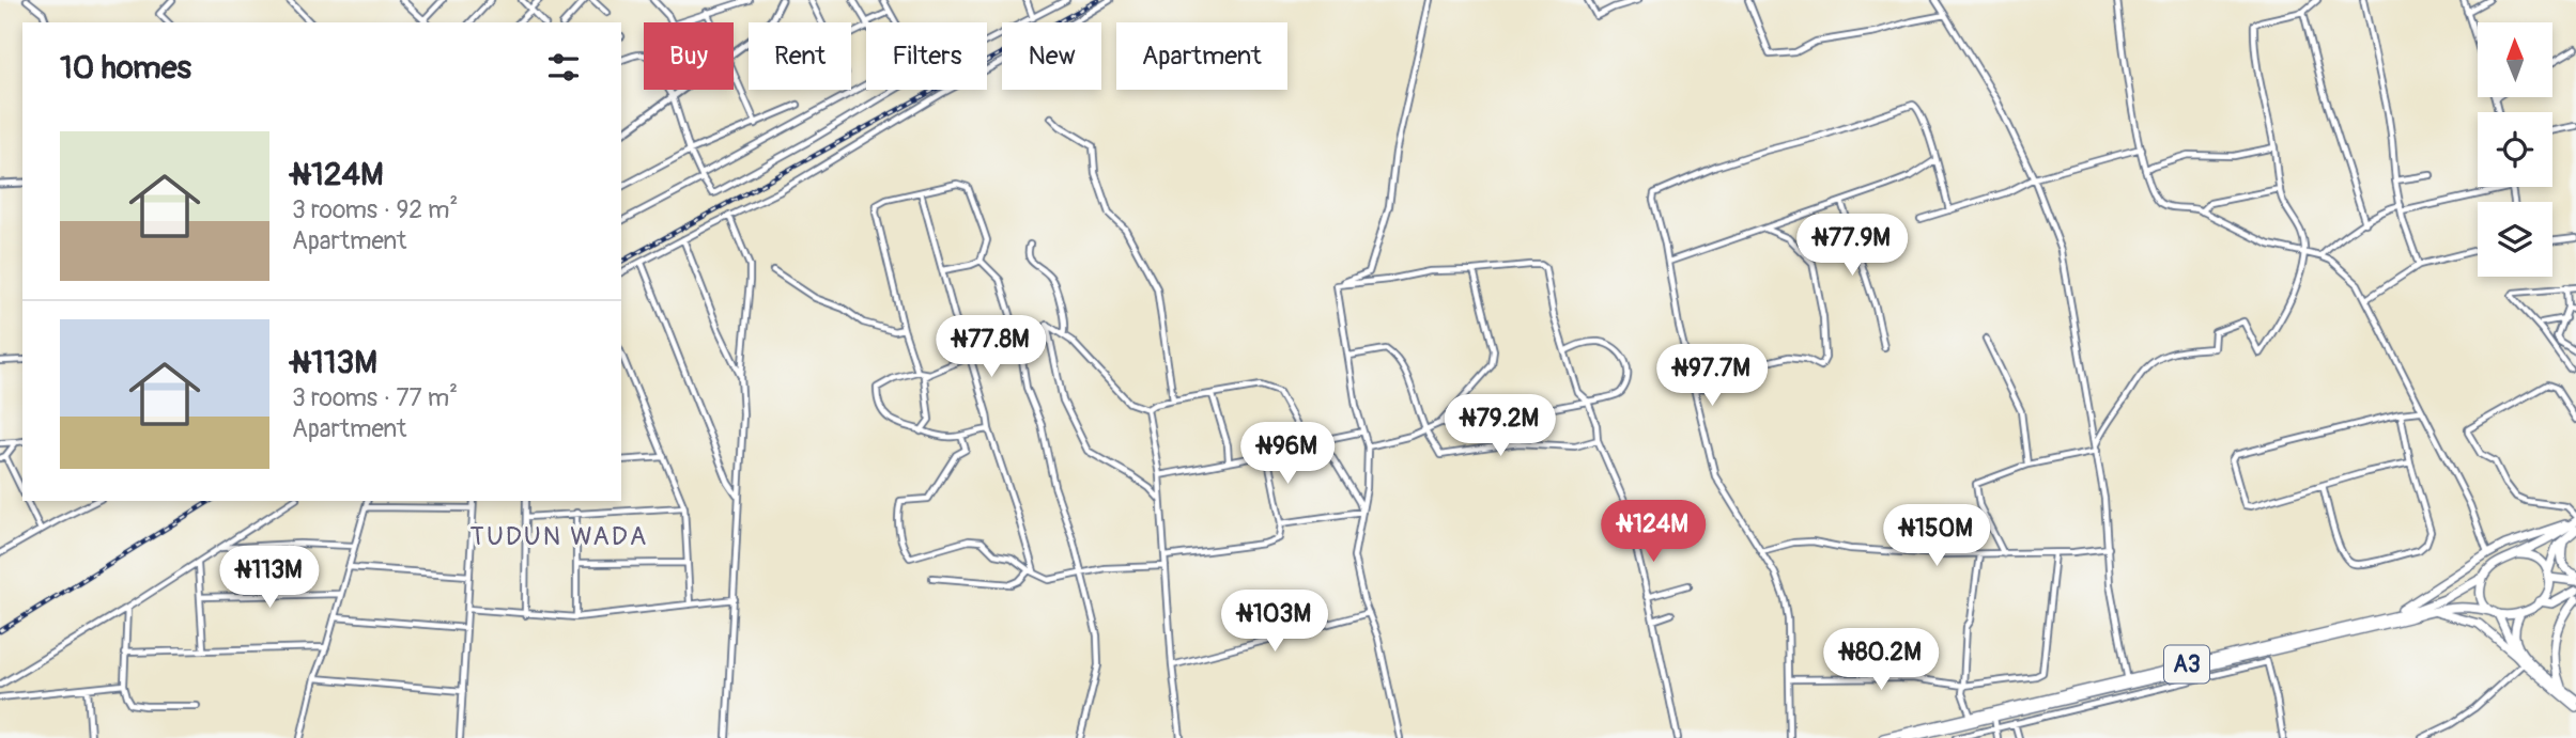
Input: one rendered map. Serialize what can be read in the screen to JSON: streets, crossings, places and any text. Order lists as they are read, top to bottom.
{
  "streets": {
    "main road": ["A3"]
  },
  "districts": ["TUDUN WADA"],
  "north": "top",
  "page": {
    "chip": [
      "Buy",
      "Rent",
      "Filters",
      "New",
      "Apartment"
    ],
    "heading": "10 homes",
    "list": [
      {
        "name": "₦124M",
        "note": "3 rooms · 92 m² · Apartment"
      },
      {
        "name": "₦113M",
        "note": "3 rooms · 77 m² · Apartment"
      }
    ],
    "price": [
      "₦77.9M",
      "₦77.8M",
      "₦97.7M",
      "₦79.2M",
      "₦96M",
      "₦124M",
      "₦150M",
      "₦113M",
      "₦103M",
      "₦80.2M"
    ]
  }
}
